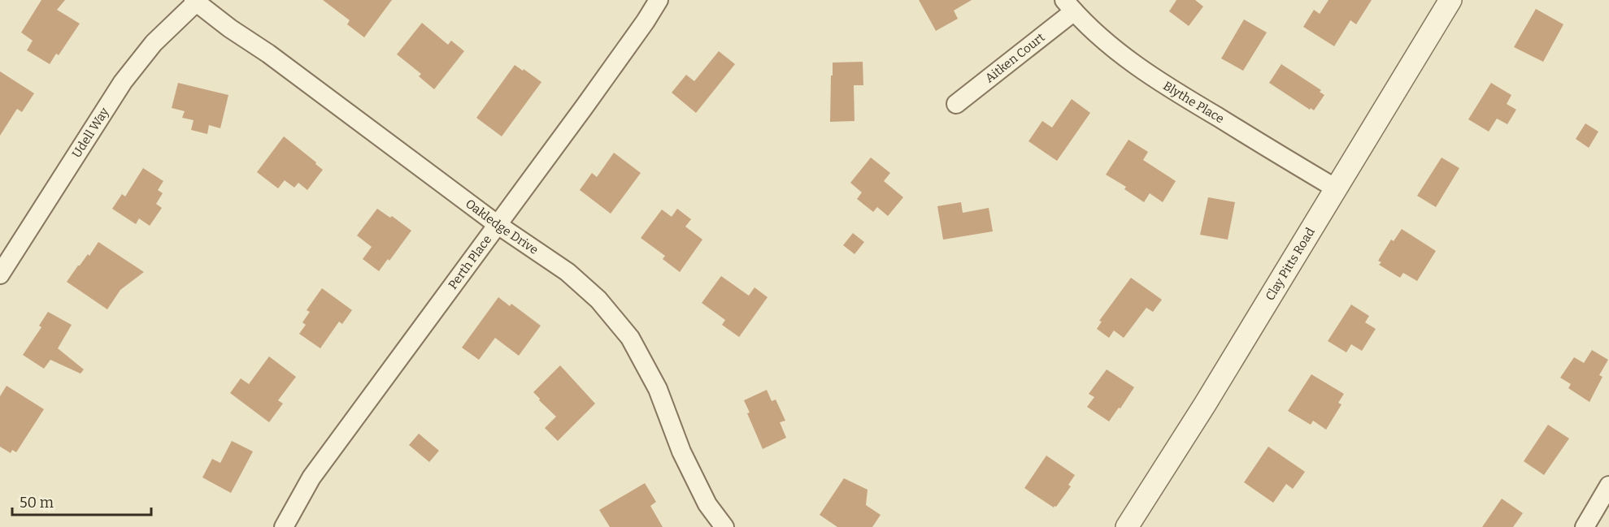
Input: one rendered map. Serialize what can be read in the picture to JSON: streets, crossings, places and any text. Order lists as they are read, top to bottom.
{
  "streets": {
    "street": [
      "Aitken Court",
      "Blythe Place",
      "Udell Way",
      "Oakledge Drive",
      "Perth Place",
      "Clay Pitts Road"
    ]
  },
  "crossings": [
    ["Aitken Court", "Blythe Place"],
    ["Blythe Place", "Clay Pitts Road"],
    ["Udell Way", "Oakledge Drive"],
    ["Oakledge Drive", "Perth Place"]
  ],
  "scale_bar": "50 m"
}
